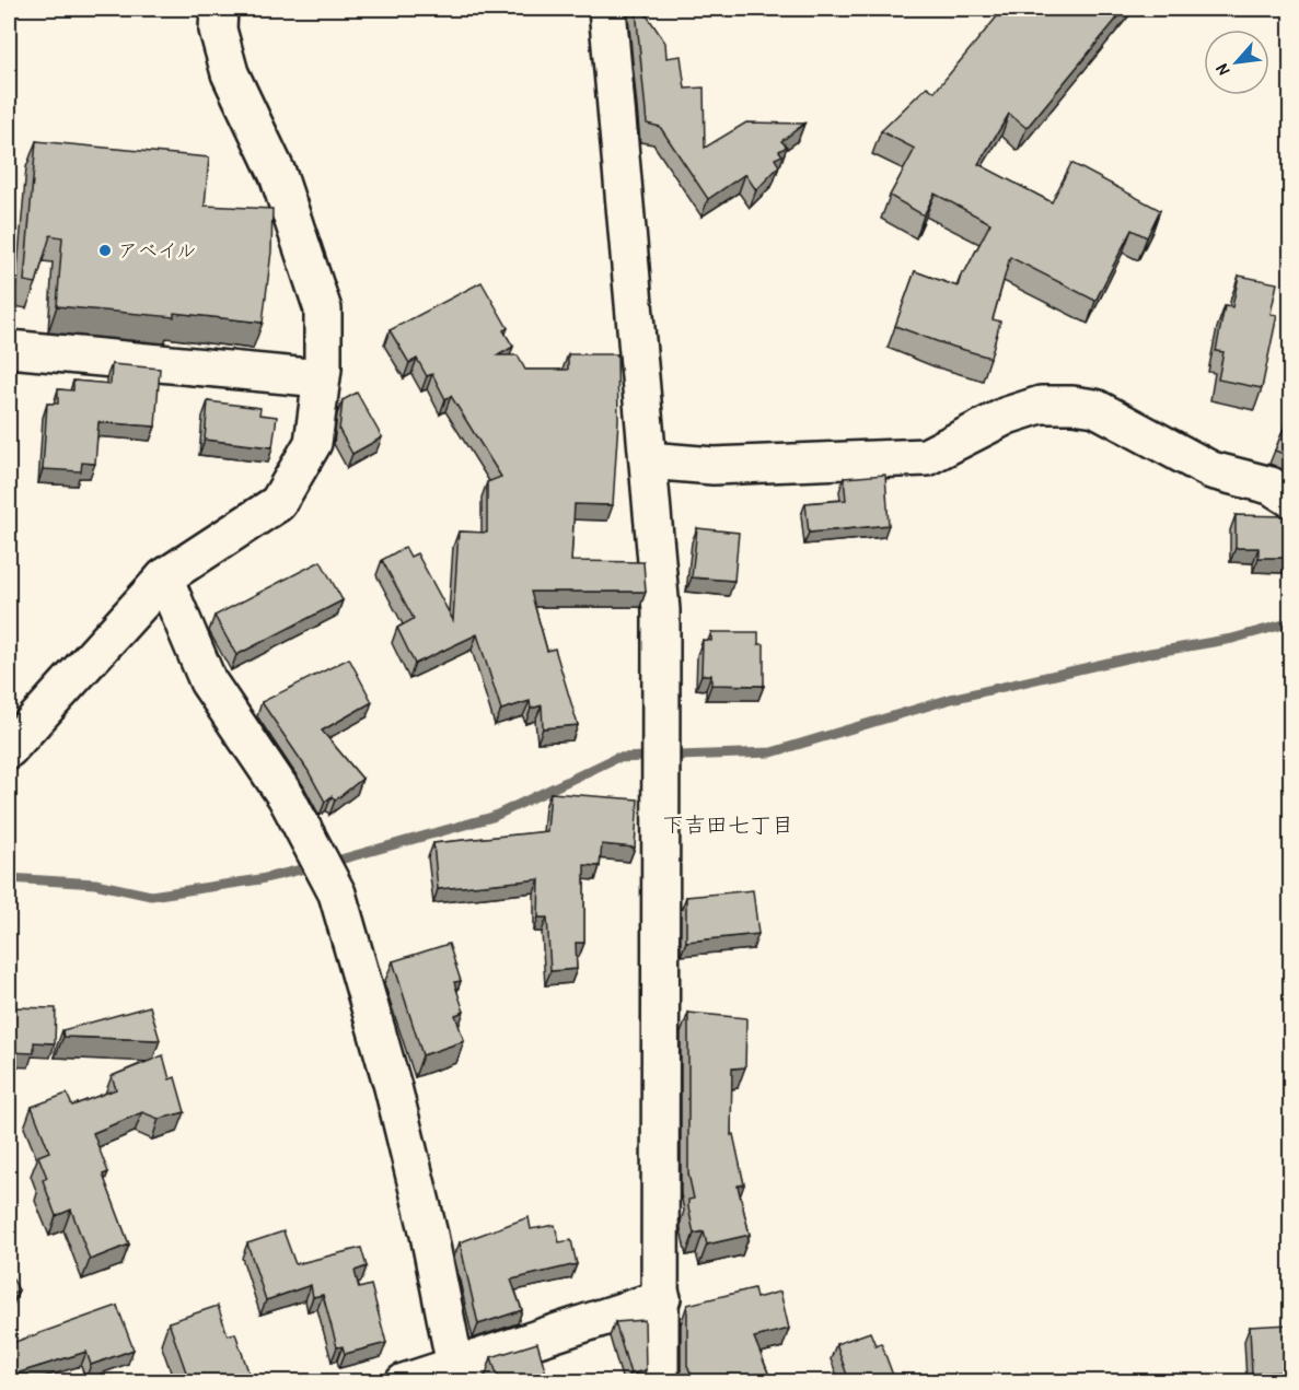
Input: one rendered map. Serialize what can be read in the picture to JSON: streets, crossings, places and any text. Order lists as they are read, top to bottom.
{
  "districts": ["下吉田七丁目"],
  "places": ["アベイル"],
  "north": "bottom left"
}
